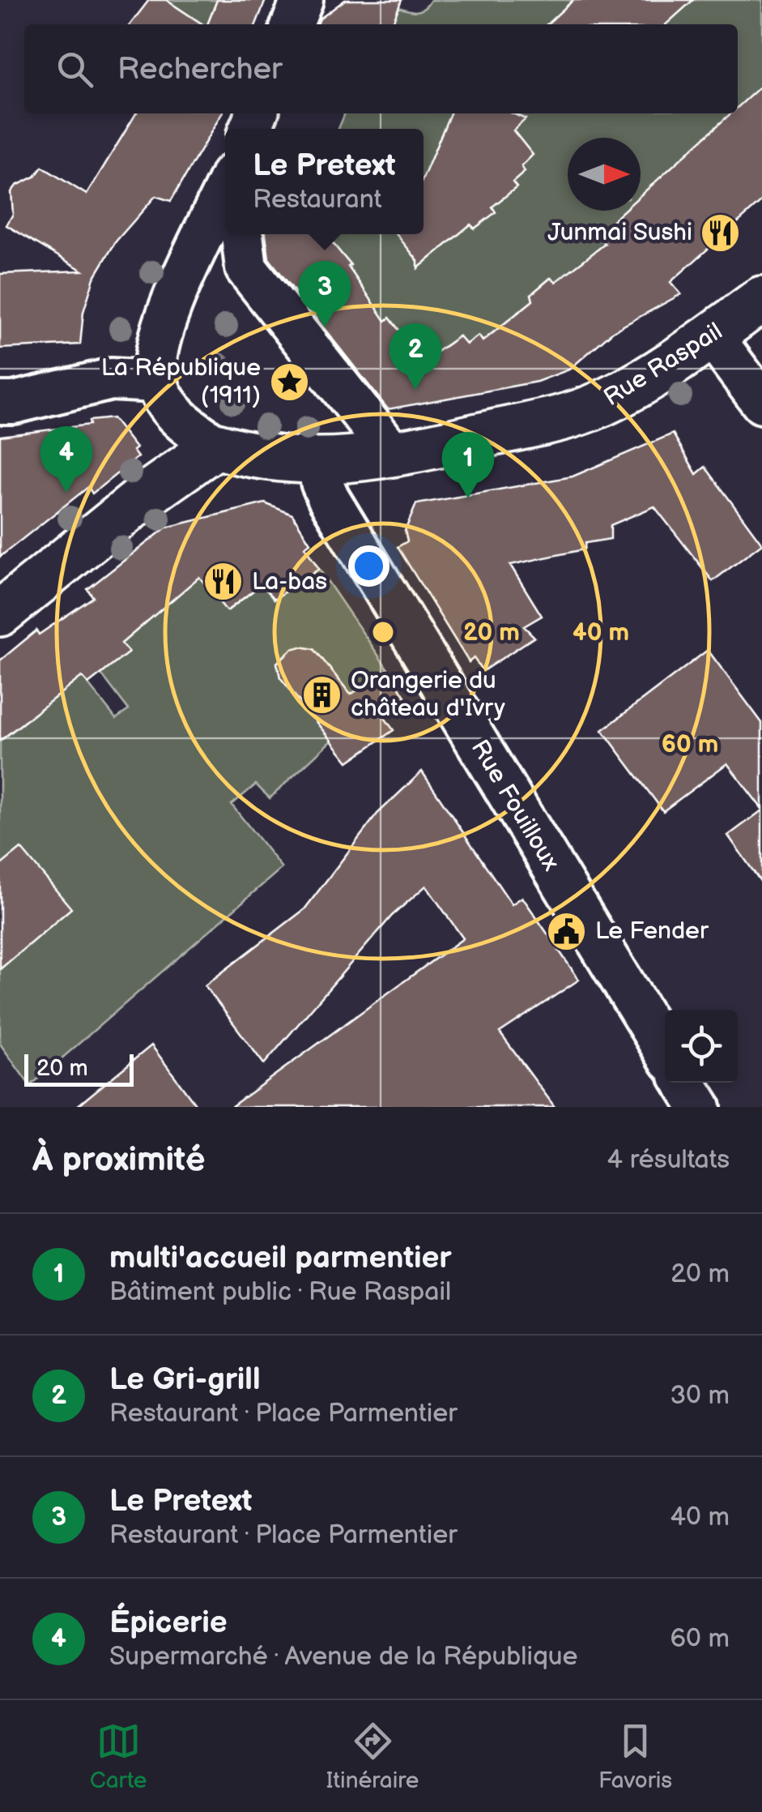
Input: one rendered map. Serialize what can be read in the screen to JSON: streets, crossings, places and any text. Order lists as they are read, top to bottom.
{
  "streets": {
    "street": ["Rue Raspail", "Rue Fouilloux"]
  },
  "crossings": [
    ["Rue Raspail", "Rue Fouilloux"]
  ],
  "places": {
    "restaurant": ["Junmai Sushi", "La-bas"],
    "place": ["La République (1911)"],
    "building": ["Orangerie du château d'Ivry"],
    "public building": ["Le Fender"]
  },
  "scale_bar": "20 m",
  "north": "right",
  "page": {
    "search": "Rechercher",
    "popup": ["Le Pretext", "Restaurant"],
    "pins": [
      "3",
      "2",
      "4",
      "1"
    ],
    "scale": "20 m",
    "heading": ["À proximité", "4 résultats"],
    "list": [
      {
        "mark": "1",
        "name": "multi'accueil parmentier",
        "note": "Bâtiment public · Rue Raspail",
        "value": "20 m"
      },
      {
        "mark": "2",
        "name": "Le Gri-grill",
        "note": "Restaurant · Place Parmentier",
        "value": "30 m"
      },
      {
        "mark": "3",
        "name": "Le Pretext",
        "note": "Restaurant · Place Parmentier",
        "value": "40 m"
      },
      {
        "mark": "4",
        "name": "Épicerie",
        "note": "Supermarché · Avenue de la République",
        "value": "60 m"
      }
    ],
    "nav": ["Carte", "Itinéraire", "Favoris"]
  },
  "rings": ["20 m", "40 m", "60 m"]
}
